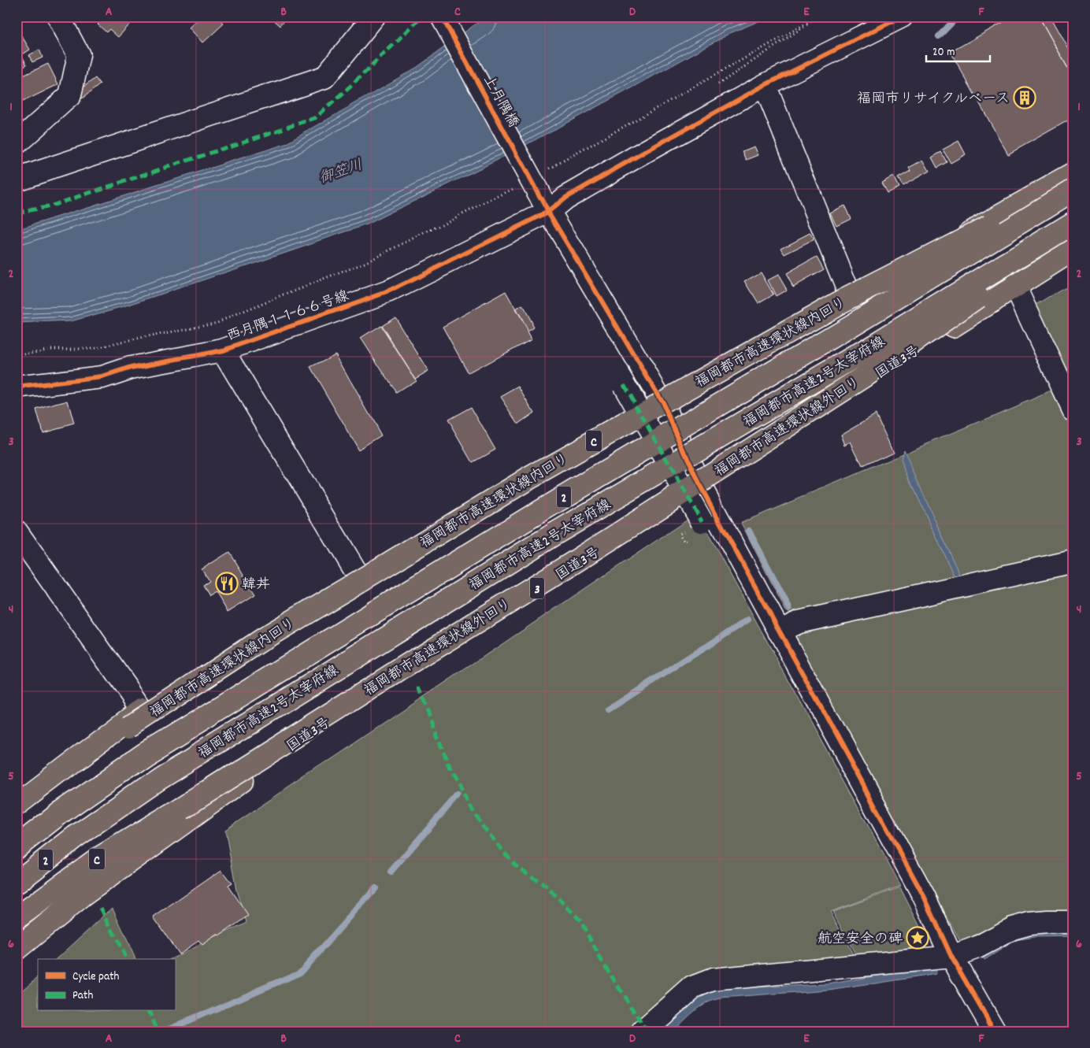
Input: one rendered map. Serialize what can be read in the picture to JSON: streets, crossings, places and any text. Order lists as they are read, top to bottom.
{
  "streets": {
    "highway": [
      "福岡都市高速環状線内回り",
      "国道3号",
      "福岡都市高速2号太宰府線",
      "福岡都市高速環状線外回り",
      "C",
      "2",
      "3"
    ],
    "street": ["上月隅橋", "西月隅１１６６号線"]
  },
  "crossings": [
    ["上月隅橋", "西月隅１１６６号線"],
    ["上月隅橋", "国道3号"]
  ],
  "water": ["御笠川"],
  "places": {
    "building": ["福岡市リサイクルベース"],
    "restaurant": ["韓丼"],
    "place": ["航空安全の碑"]
  },
  "legend": ["Cycle path", "Path"],
  "scale_bar": "20 m",
  "grid": {
    "columns": [
      "A",
      "B",
      "C",
      "D",
      "E",
      "F"
    ],
    "rows": [
      "1",
      "2",
      "3",
      "4",
      "5",
      "6"
    ]
  }
}
